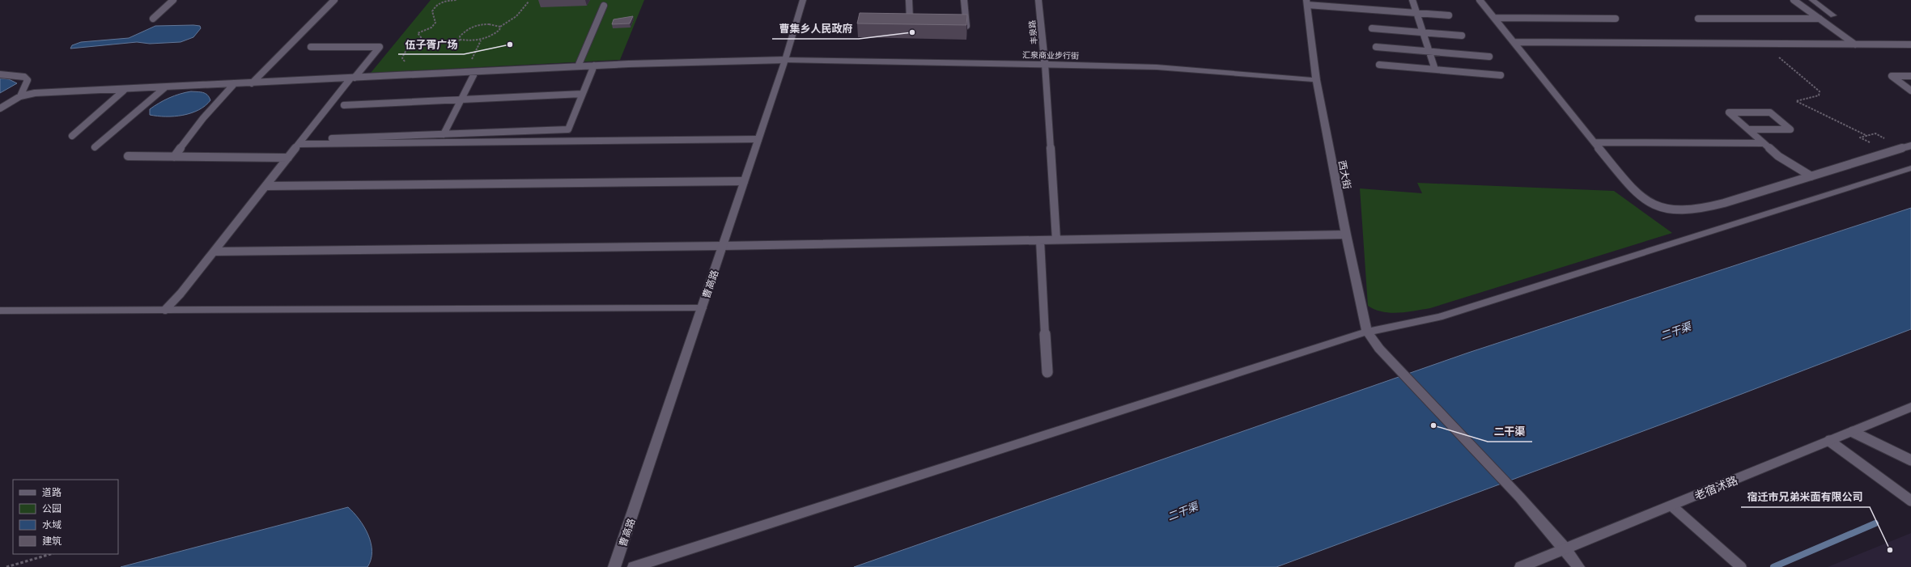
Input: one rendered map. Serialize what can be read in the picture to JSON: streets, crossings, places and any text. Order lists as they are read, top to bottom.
{
  "streets": {
    "street": [
      "丰泉路",
      "汇泉商业步行街",
      "西大街",
      "曹高路",
      "老宿沭路"
    ]
  },
  "crossings": [
    ["丰泉路", "汇泉商业步行街"],
    ["汇泉商业步行街", "西大街"],
    ["汇泉商业步行街", "曹高路"],
    ["西大街", "老宿沭路"]
  ],
  "water": ["二干渠"],
  "places": [
    "曹集乡人民政府",
    "伍子胥广场",
    "二干渠",
    "宿迁市兄弟米面有限公司"
  ],
  "legend": [
    "道路",
    "公园",
    "水域",
    "建筑"
  ]
}
